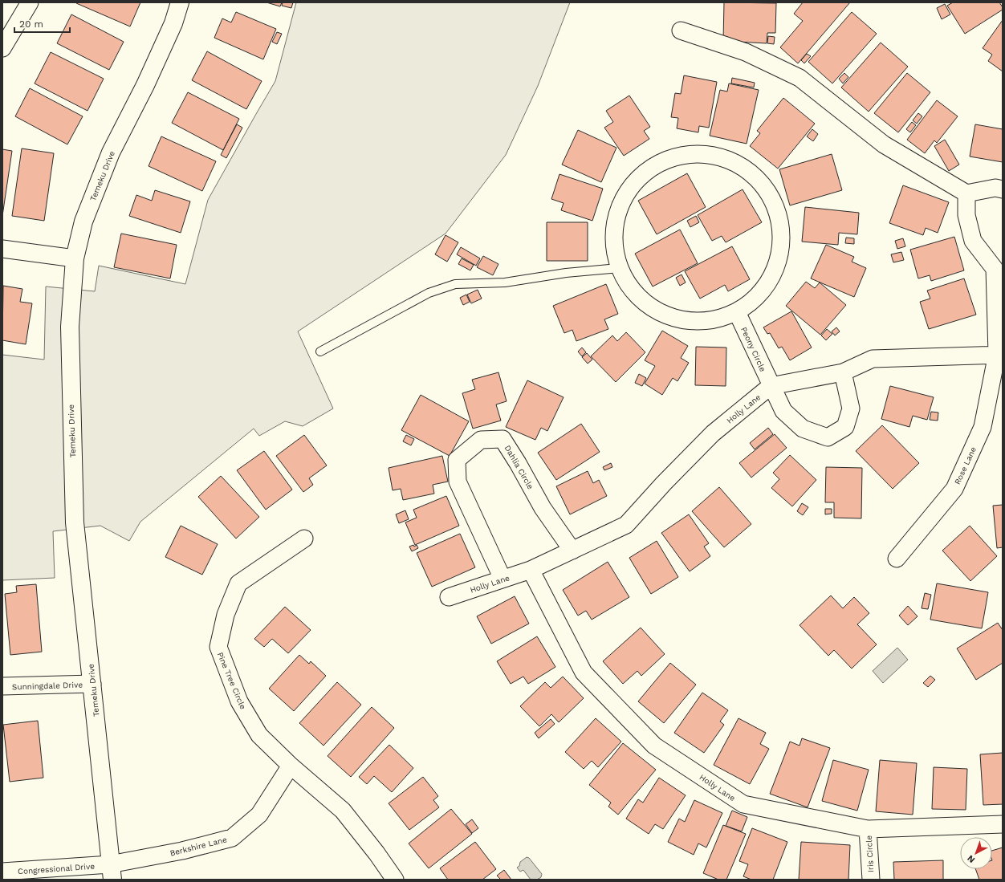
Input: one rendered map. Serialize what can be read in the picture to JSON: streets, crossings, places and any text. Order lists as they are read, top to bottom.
{
  "streets": {
    "street": [
      "Temeku Drive",
      "Peony Circle",
      "Holly Lane",
      "Rose Lane",
      "Dahlia Circle",
      "Pine Tree Circle",
      "Sunningdale Drive",
      "Berkshire Lane",
      "Iris Circle",
      "Congressional Drive"
    ]
  },
  "crossings": [
    ["Temeku Drive", "Sunningdale Drive"],
    ["Temeku Drive", "Berkshire Lane"],
    ["Temeku Drive", "Congressional Drive"],
    ["Peony Circle", "Holly Lane"],
    ["Holly Lane", "Rose Lane"],
    ["Holly Lane", "Dahlia Circle"],
    ["Holly Lane", "Iris Circle"],
    ["Pine Tree Circle", "Berkshire Lane"],
    ["Berkshire Lane", "Congressional Drive"]
  ],
  "scale_bar": "20 m",
  "north": "bottom left"
}
